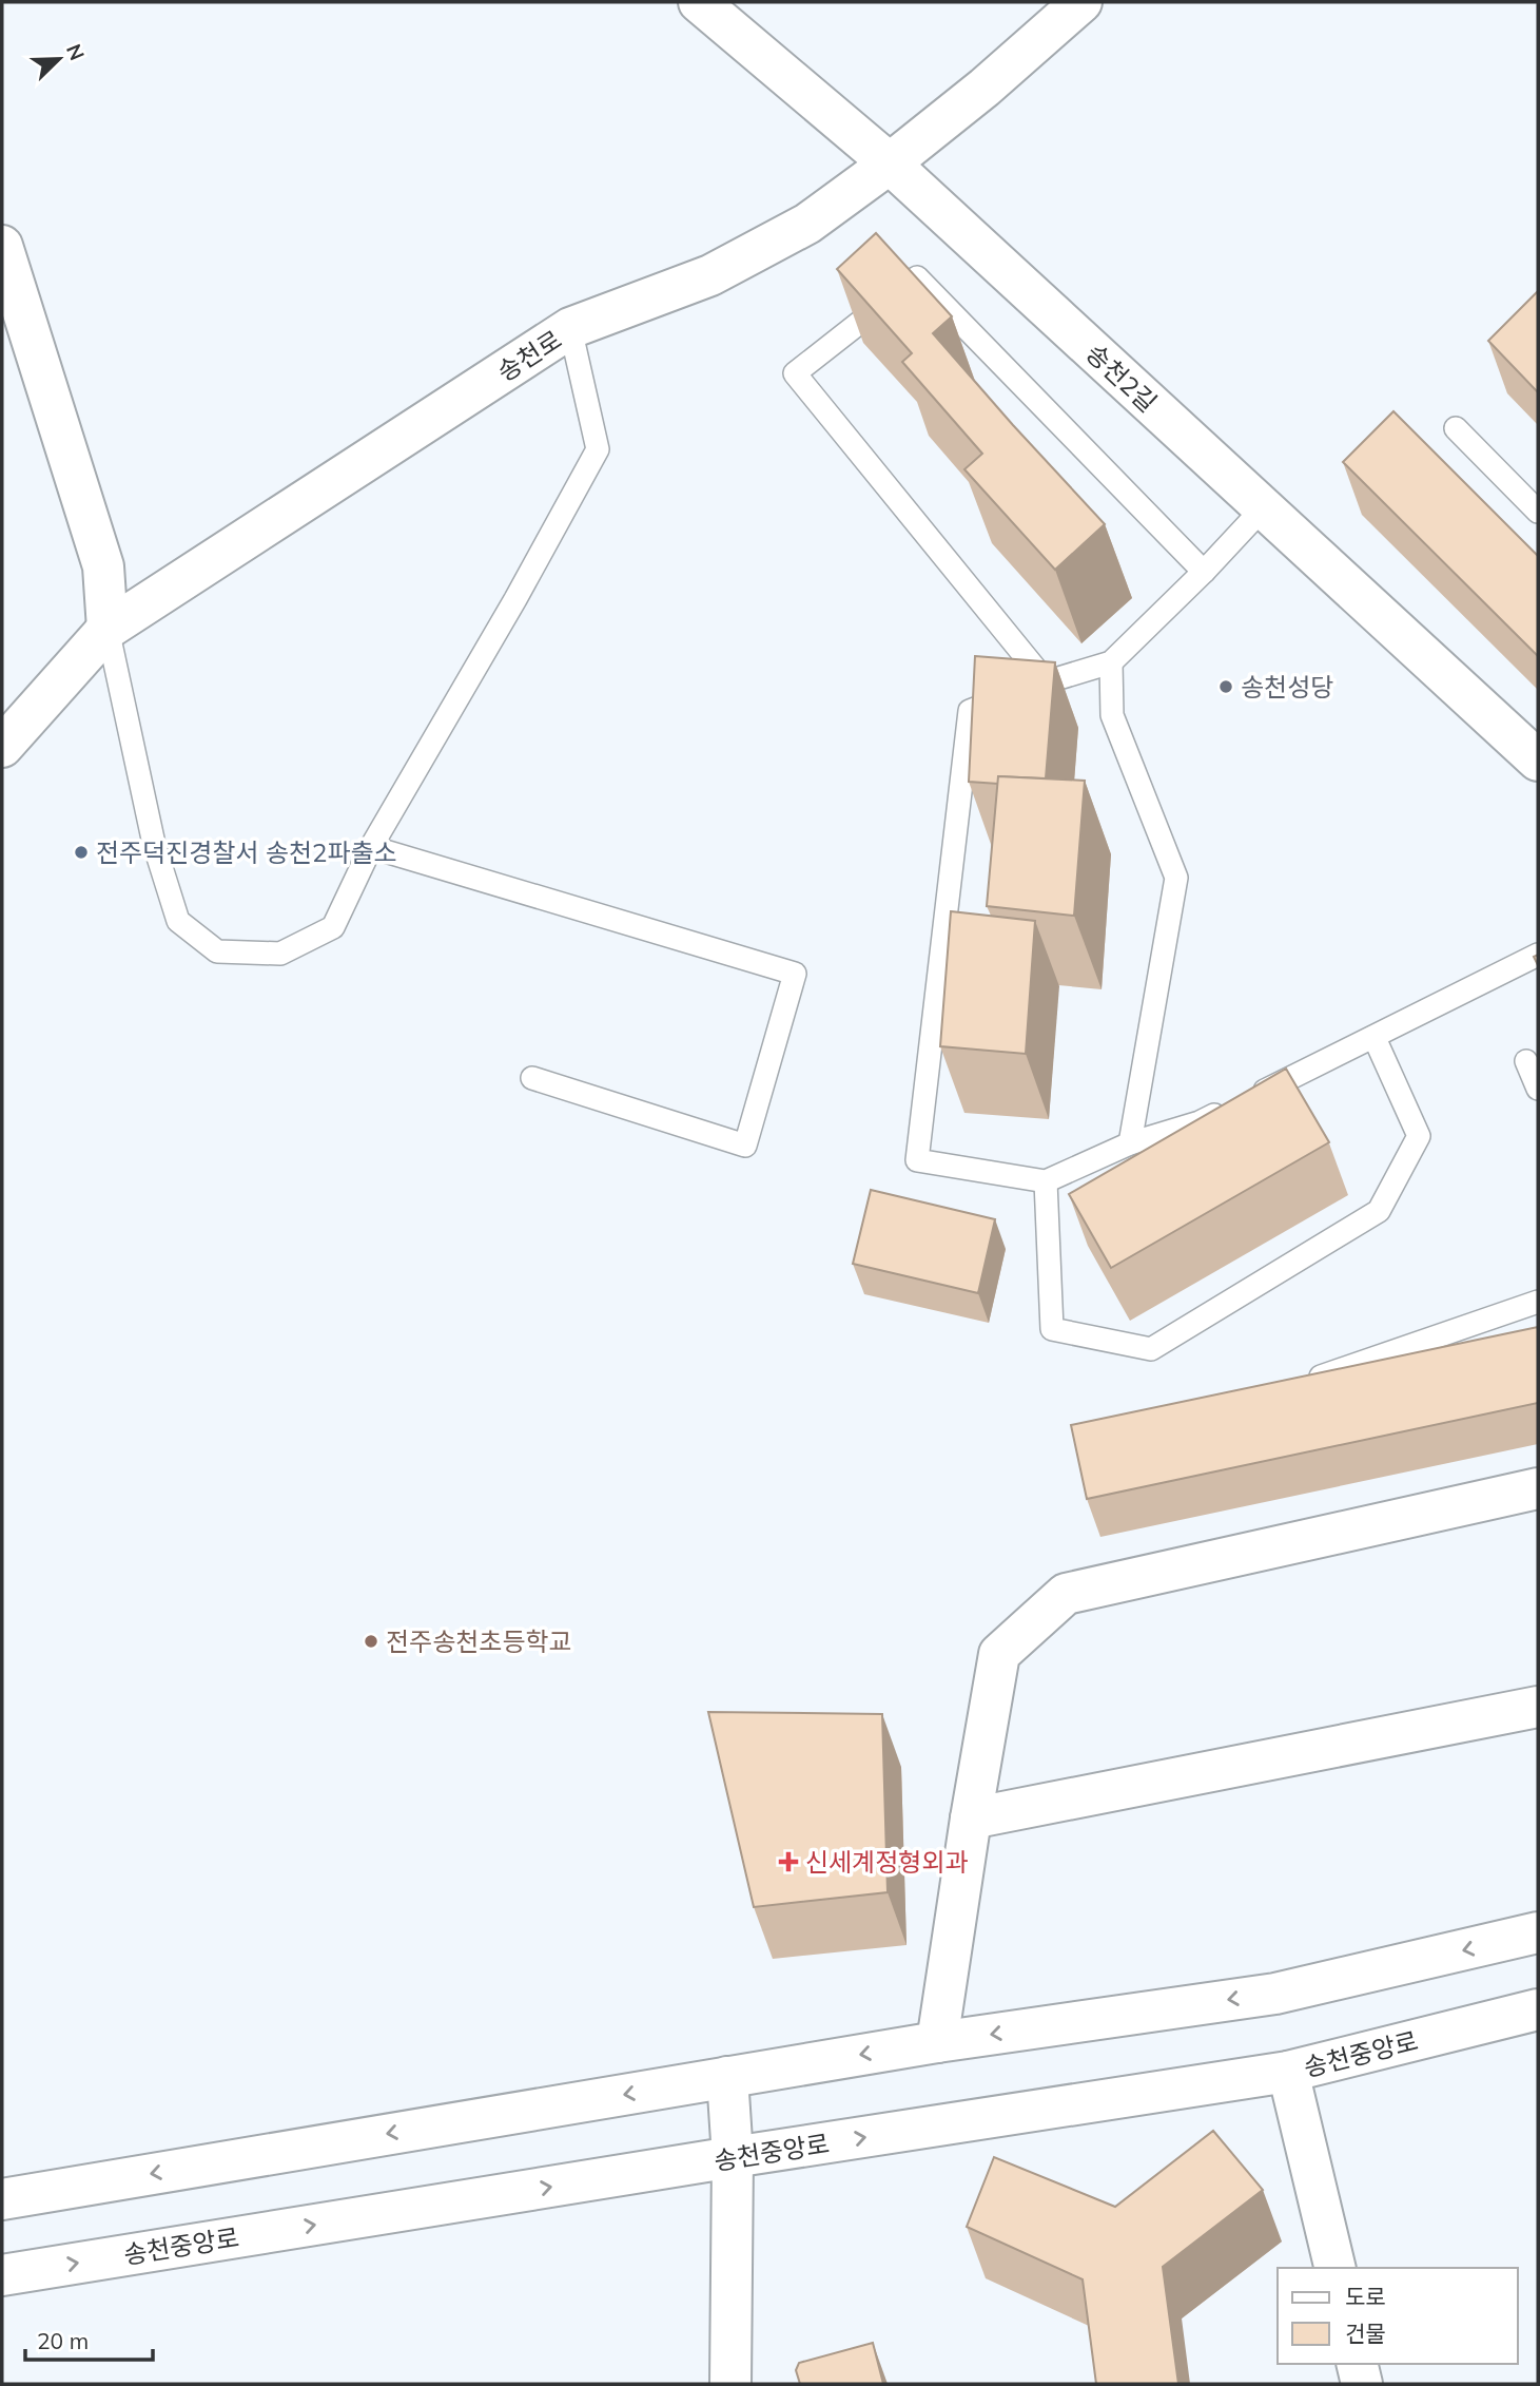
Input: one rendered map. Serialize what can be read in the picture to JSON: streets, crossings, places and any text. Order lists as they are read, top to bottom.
{
  "streets": {
    "street": ["송천로", "송천2길", "송천중앙로"]
  },
  "crossings": [
    ["송천로", "송천2길"]
  ],
  "places": {
    "other": ["송천성당", "전주덕진경찰서 송천2파출소", "전주송천초등학교"],
    "health": ["신세계정형외과"]
  },
  "legend": ["도로", "건물"],
  "scale_bar": "20 m",
  "north": "top right"
}
